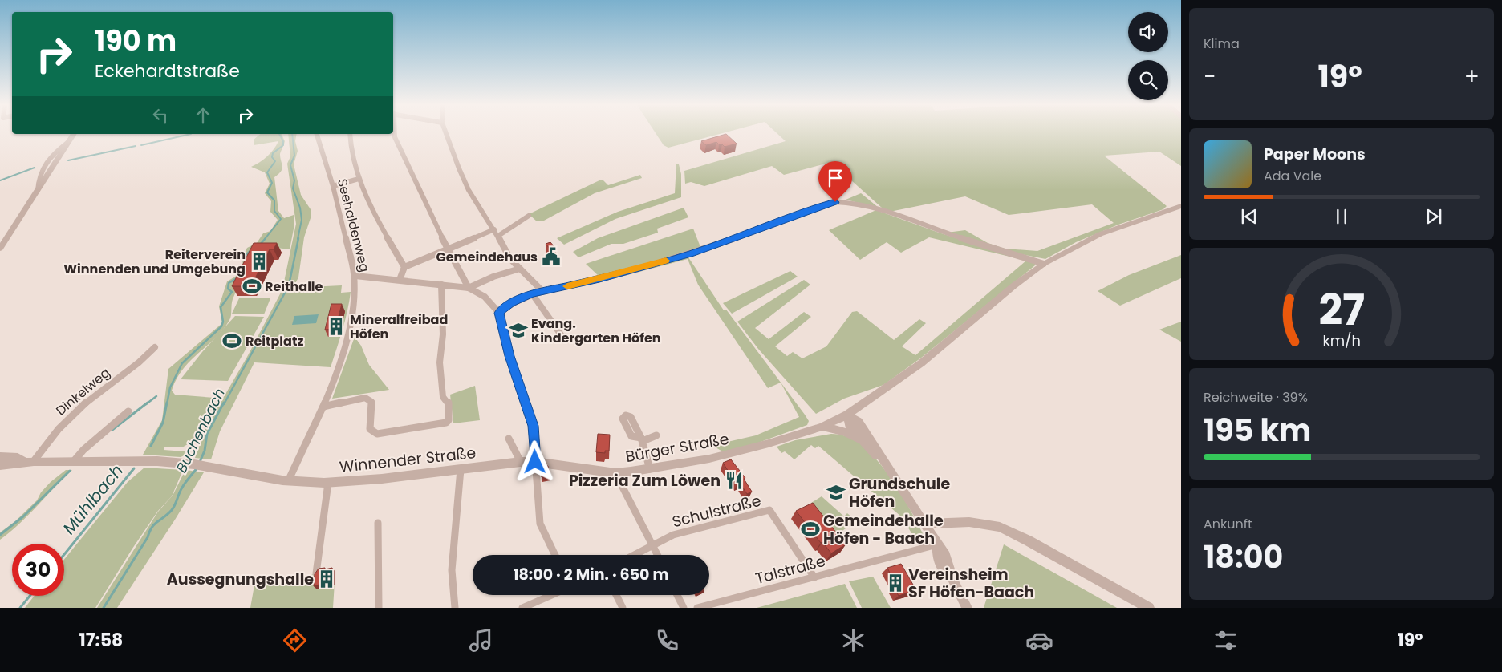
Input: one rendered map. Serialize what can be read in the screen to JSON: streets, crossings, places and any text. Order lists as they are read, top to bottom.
{
  "streets": {
    "street": [
      "Seehaldenweg",
      "Dinkelweg",
      "Bürger Straße",
      "Winnender Straße",
      "Schulstraße",
      "Talstraße"
    ]
  },
  "crossings": [
    ["Seehaldenweg", "Winnender Straße"],
    ["Dinkelweg", "Winnender Straße"],
    ["Bürger Straße", "Winnender Straße"],
    ["Bürger Straße", "Talstraße"],
    ["Schulstraße", "Talstraße"]
  ],
  "water": ["Buchenbach", "Mühlbach"],
  "places": {
    "public building": ["Gemeindehaus"],
    "building": [
      "Reiterverein Winnenden und Umgebung",
      "Mineralfreibad Höfen",
      "Aussegnungshalle",
      "Vereinsheim SF Höfen-Baach"
    ],
    "sports": ["Reithalle", "Reitplatz", "Gemeindehalle Höfen - Baach"],
    "school or university": ["Evang. Kindergarten Höfen", "Grundschule Höfen"],
    "restaurant": ["Pizzeria Zum Löwen"]
  },
  "page": {
    "tile": [
      "Klima",
      ["Reichweite · 39%", "195 km"],
      ["Ankunft", "18:00"]
    ],
    "turn": ["190 m", "Eckehardtstraße"],
    "heat": ["−", "19°", "+"],
    "song": ["Paper Moons", "Ada Vale"],
    "limit": "30",
    "trip": "18:00 · 2 Min. · 650 m",
    "tabs": ["17:58", "19°"],
    "gauge": ["27", "km/h"]
  }
}
